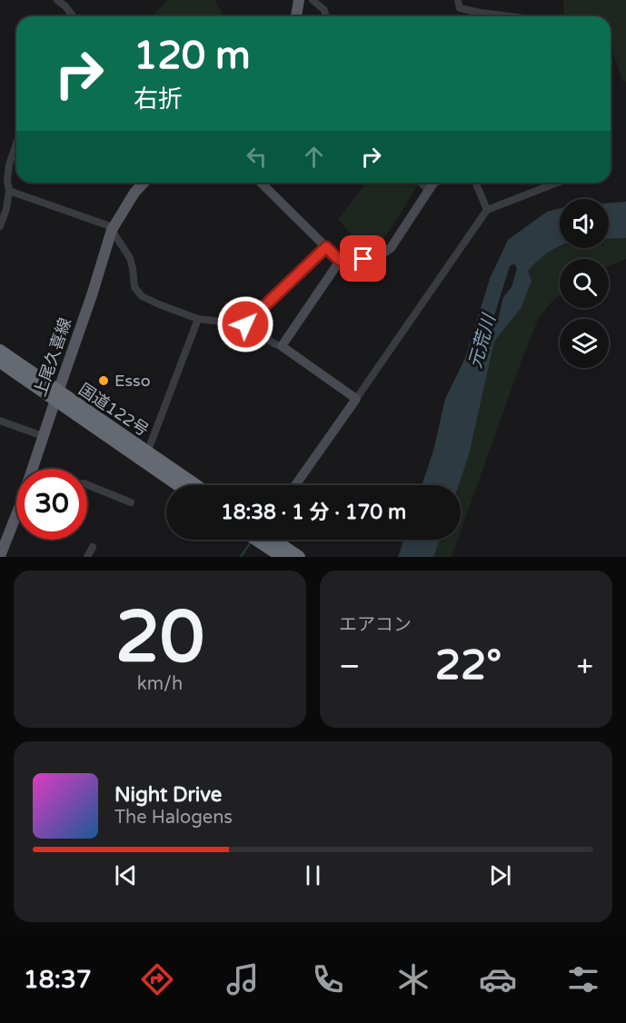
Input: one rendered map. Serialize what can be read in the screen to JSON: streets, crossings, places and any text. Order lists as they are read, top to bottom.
{
  "streets": {
    "highway": ["国道122号"],
    "main road": ["上尾久喜線"]
  },
  "crossings": [
    ["上尾久喜線", "国道122号"]
  ],
  "water": ["元荒川"],
  "places": ["Esso"],
  "page": {
    "turn": ["120 m", "右折"],
    "limit": "30",
    "trip": "18:38 · 1 分 · 170 m",
    "tile": [
      ["20", "km/h"],
      "エアコン"
    ],
    "heat": ["−", "22°", "+"],
    "song": ["Night Drive", "The Halogens"],
    "tabs": "18:37"
  }
}
